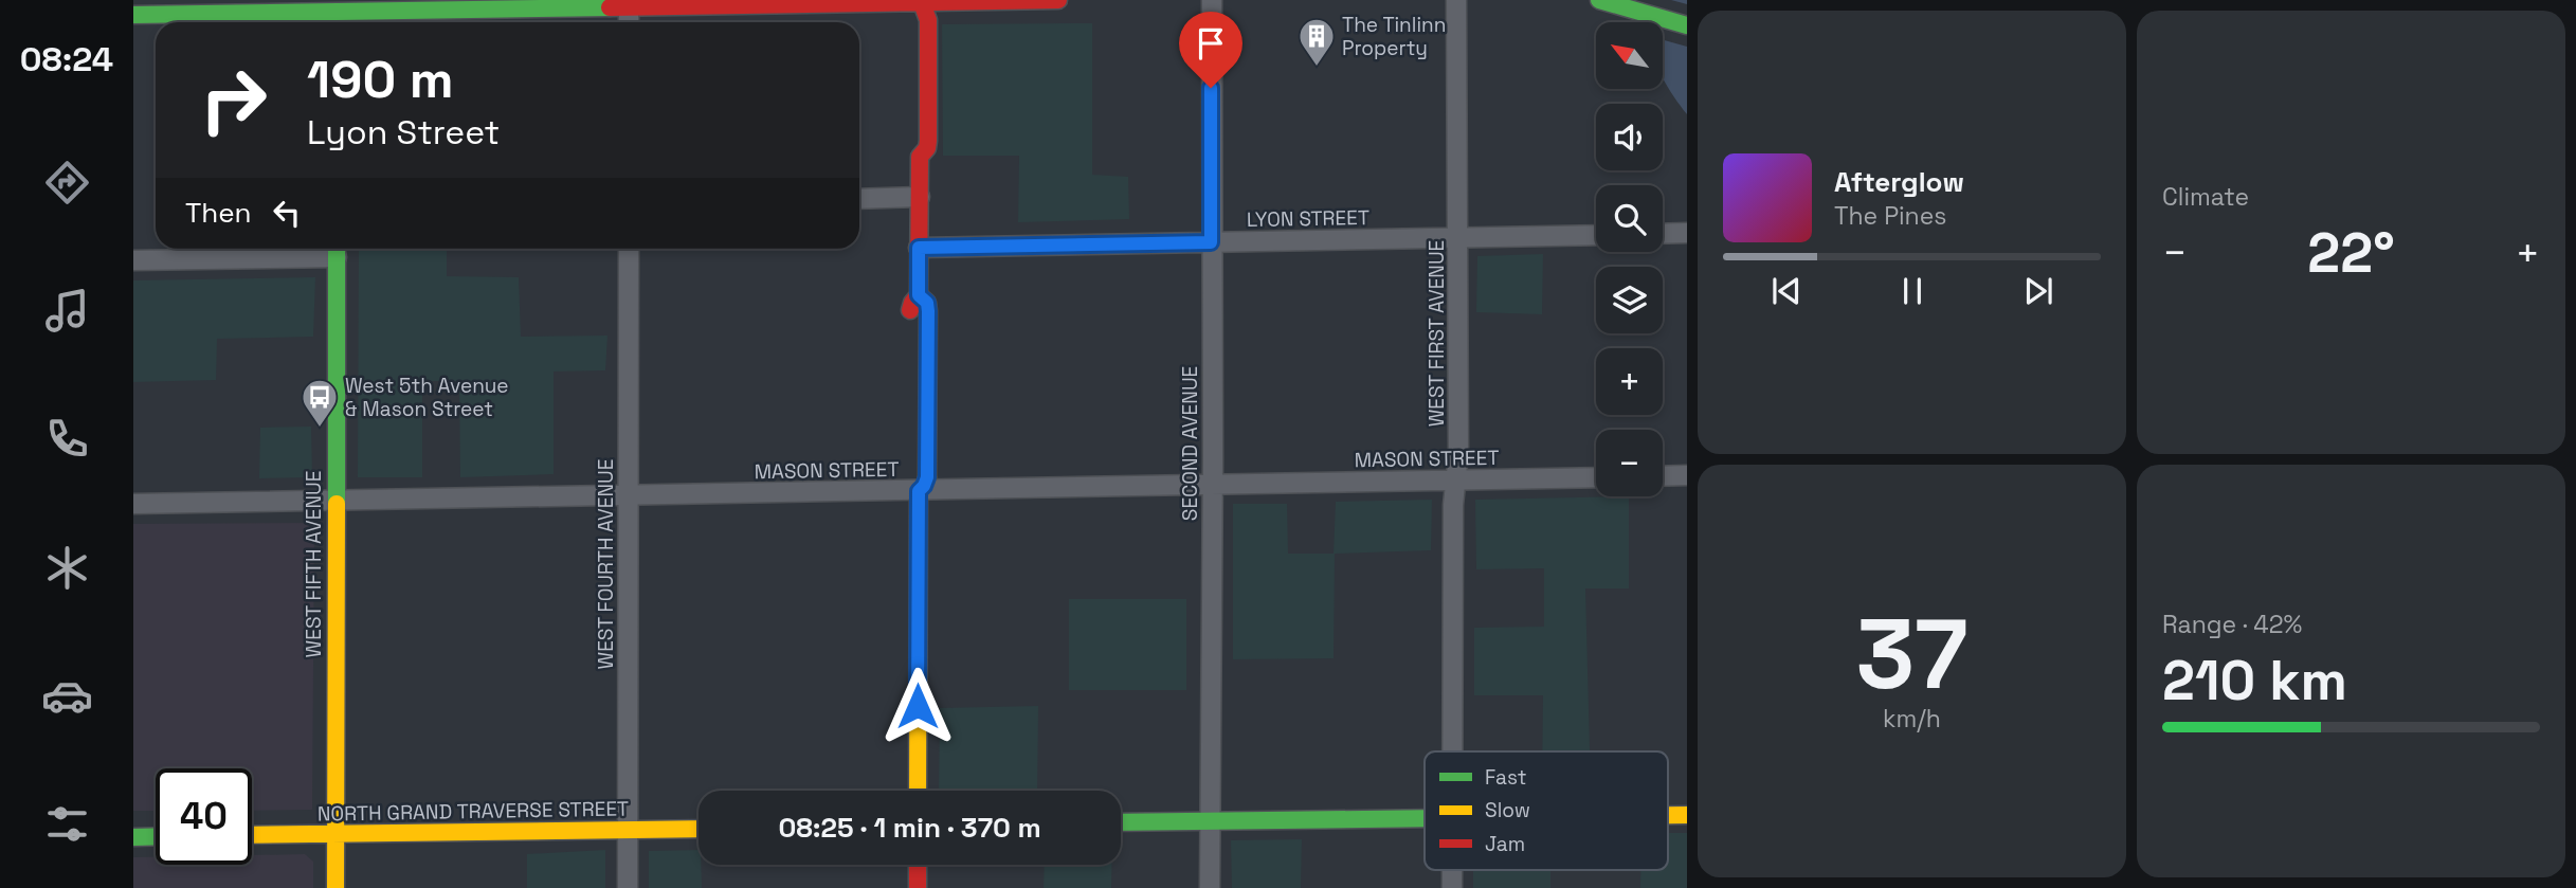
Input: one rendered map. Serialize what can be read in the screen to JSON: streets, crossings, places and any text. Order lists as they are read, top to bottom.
{
  "streets": {
    "street": [
      "LYON STREET",
      "WEST FIRST AVENUE",
      "SECOND AVENUE",
      "MASON STREET",
      "WEST FIFTH AVENUE",
      "WEST FOURTH AVENUE",
      "NORTH GRAND TRAVERSE STREET"
    ]
  },
  "crossings": [
    ["LYON STREET", "WEST FIRST AVENUE"],
    ["LYON STREET", "SECOND AVENUE"],
    ["WEST FIRST AVENUE", "MASON STREET"],
    ["SECOND AVENUE", "MASON STREET"],
    ["MASON STREET", "WEST FIFTH AVENUE"],
    ["MASON STREET", "WEST FOURTH AVENUE"],
    ["WEST FIFTH AVENUE", "NORTH GRAND TRAVERSE STREET"],
    ["WEST FOURTH AVENUE", "NORTH GRAND TRAVERSE STREET"]
  ],
  "places": {
    "building": ["The Tinlinn Property"],
    "bus stop": ["West 5th Avenue & Mason Street"]
  },
  "legend": ["Fast", "Slow", "Jam"],
  "north": "top left",
  "page": {
    "tabs": "08:24",
    "tile": [
      "Climate",
      ["37", "km/h"],
      ["Range · 42%", "210 km"]
    ],
    "map_buttons": ["+", "−"],
    "turn": ["190 m", "Lyon Street"],
    "song": ["Afterglow", "The Pines"],
    "then": "Then",
    "heat": ["−", "22°", "+"],
    "limit": "40",
    "trip": "08:25 · 1 min · 370 m"
  }
}
